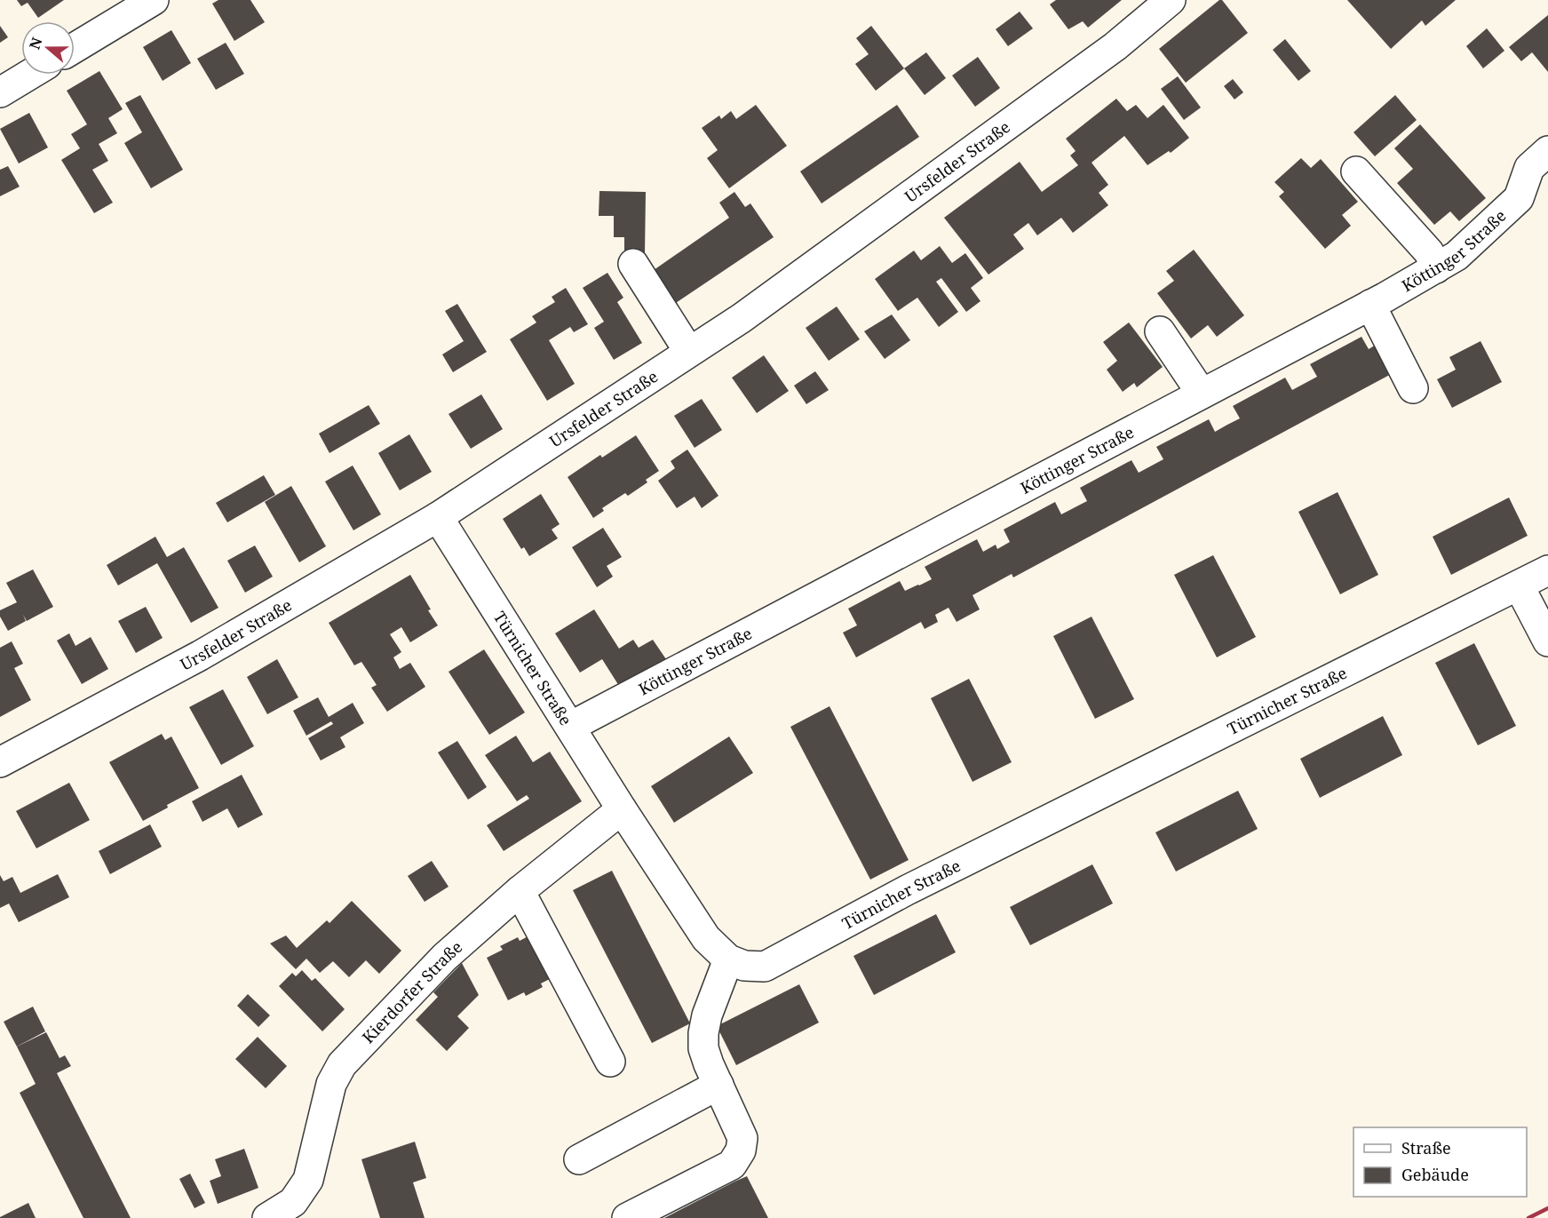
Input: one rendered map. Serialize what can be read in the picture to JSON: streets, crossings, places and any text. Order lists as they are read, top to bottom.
{
  "streets": {
    "street": [
      "Ursfelder Straße",
      "Köttinger Straße",
      "Türnicher Straße",
      "Kierdorfer Straße"
    ]
  },
  "crossings": [
    ["Ursfelder Straße", "Türnicher Straße"],
    ["Köttinger Straße", "Türnicher Straße"],
    ["Türnicher Straße", "Kierdorfer Straße"]
  ],
  "legend": ["Straße", "Gebäude"],
  "north": "left"
}
